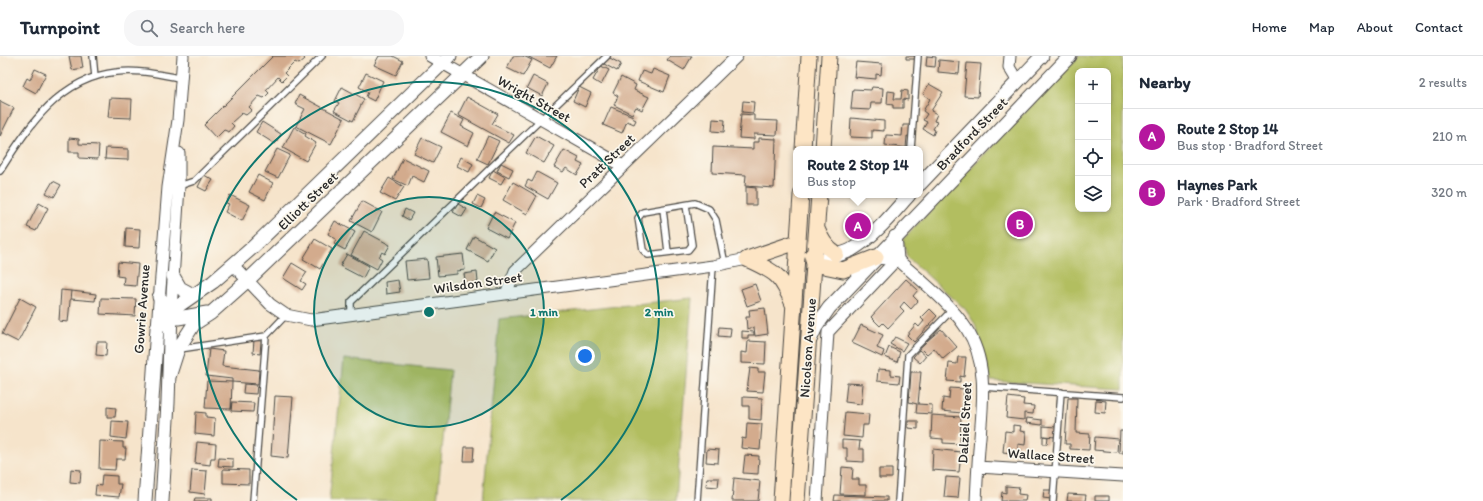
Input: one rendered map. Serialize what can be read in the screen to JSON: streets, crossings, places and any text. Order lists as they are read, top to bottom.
{
  "streets": {
    "main road": ["Nicolson Avenue"],
    "street": [
      "Wright Street",
      "Bradford Street",
      "Pratt Street",
      "Elliott Street",
      "Wilsdon Street",
      "Gowrie Avenue",
      "Dalziel Street",
      "Wallace Street"
    ]
  },
  "crossings": [
    ["Wright Street", "Pratt Street"],
    ["Wright Street", "Elliott Street"],
    ["Bradford Street", "Nicolson Avenue"],
    ["Pratt Street", "Wilsdon Street"],
    ["Elliott Street", "Wilsdon Street"],
    ["Elliott Street", "Gowrie Avenue"],
    ["Nicolson Avenue", "Dalziel Street"],
    ["Dalziel Street", "Wallace Street"]
  ],
  "page": {
    "header": "Turnpoint",
    "search": "Search here",
    "nav": [
      "Home",
      "Map",
      "About",
      "Contact"
    ],
    "heading": ["Nearby", "2 results"],
    "map_buttons": ["+", "−"],
    "list": [
      {
        "mark": "A",
        "name": "Route 2 Stop 14",
        "note": "Bus stop · Bradford Street",
        "value": "210 m"
      },
      {
        "mark": "B",
        "name": "Haynes Park",
        "note": "Park · Bradford Street",
        "value": "320 m"
      }
    ],
    "popup": ["Route 2 Stop 14", "Bus stop"],
    "pins": ["B", "A"]
  },
  "rings": ["1 min", "2 min"]
}
